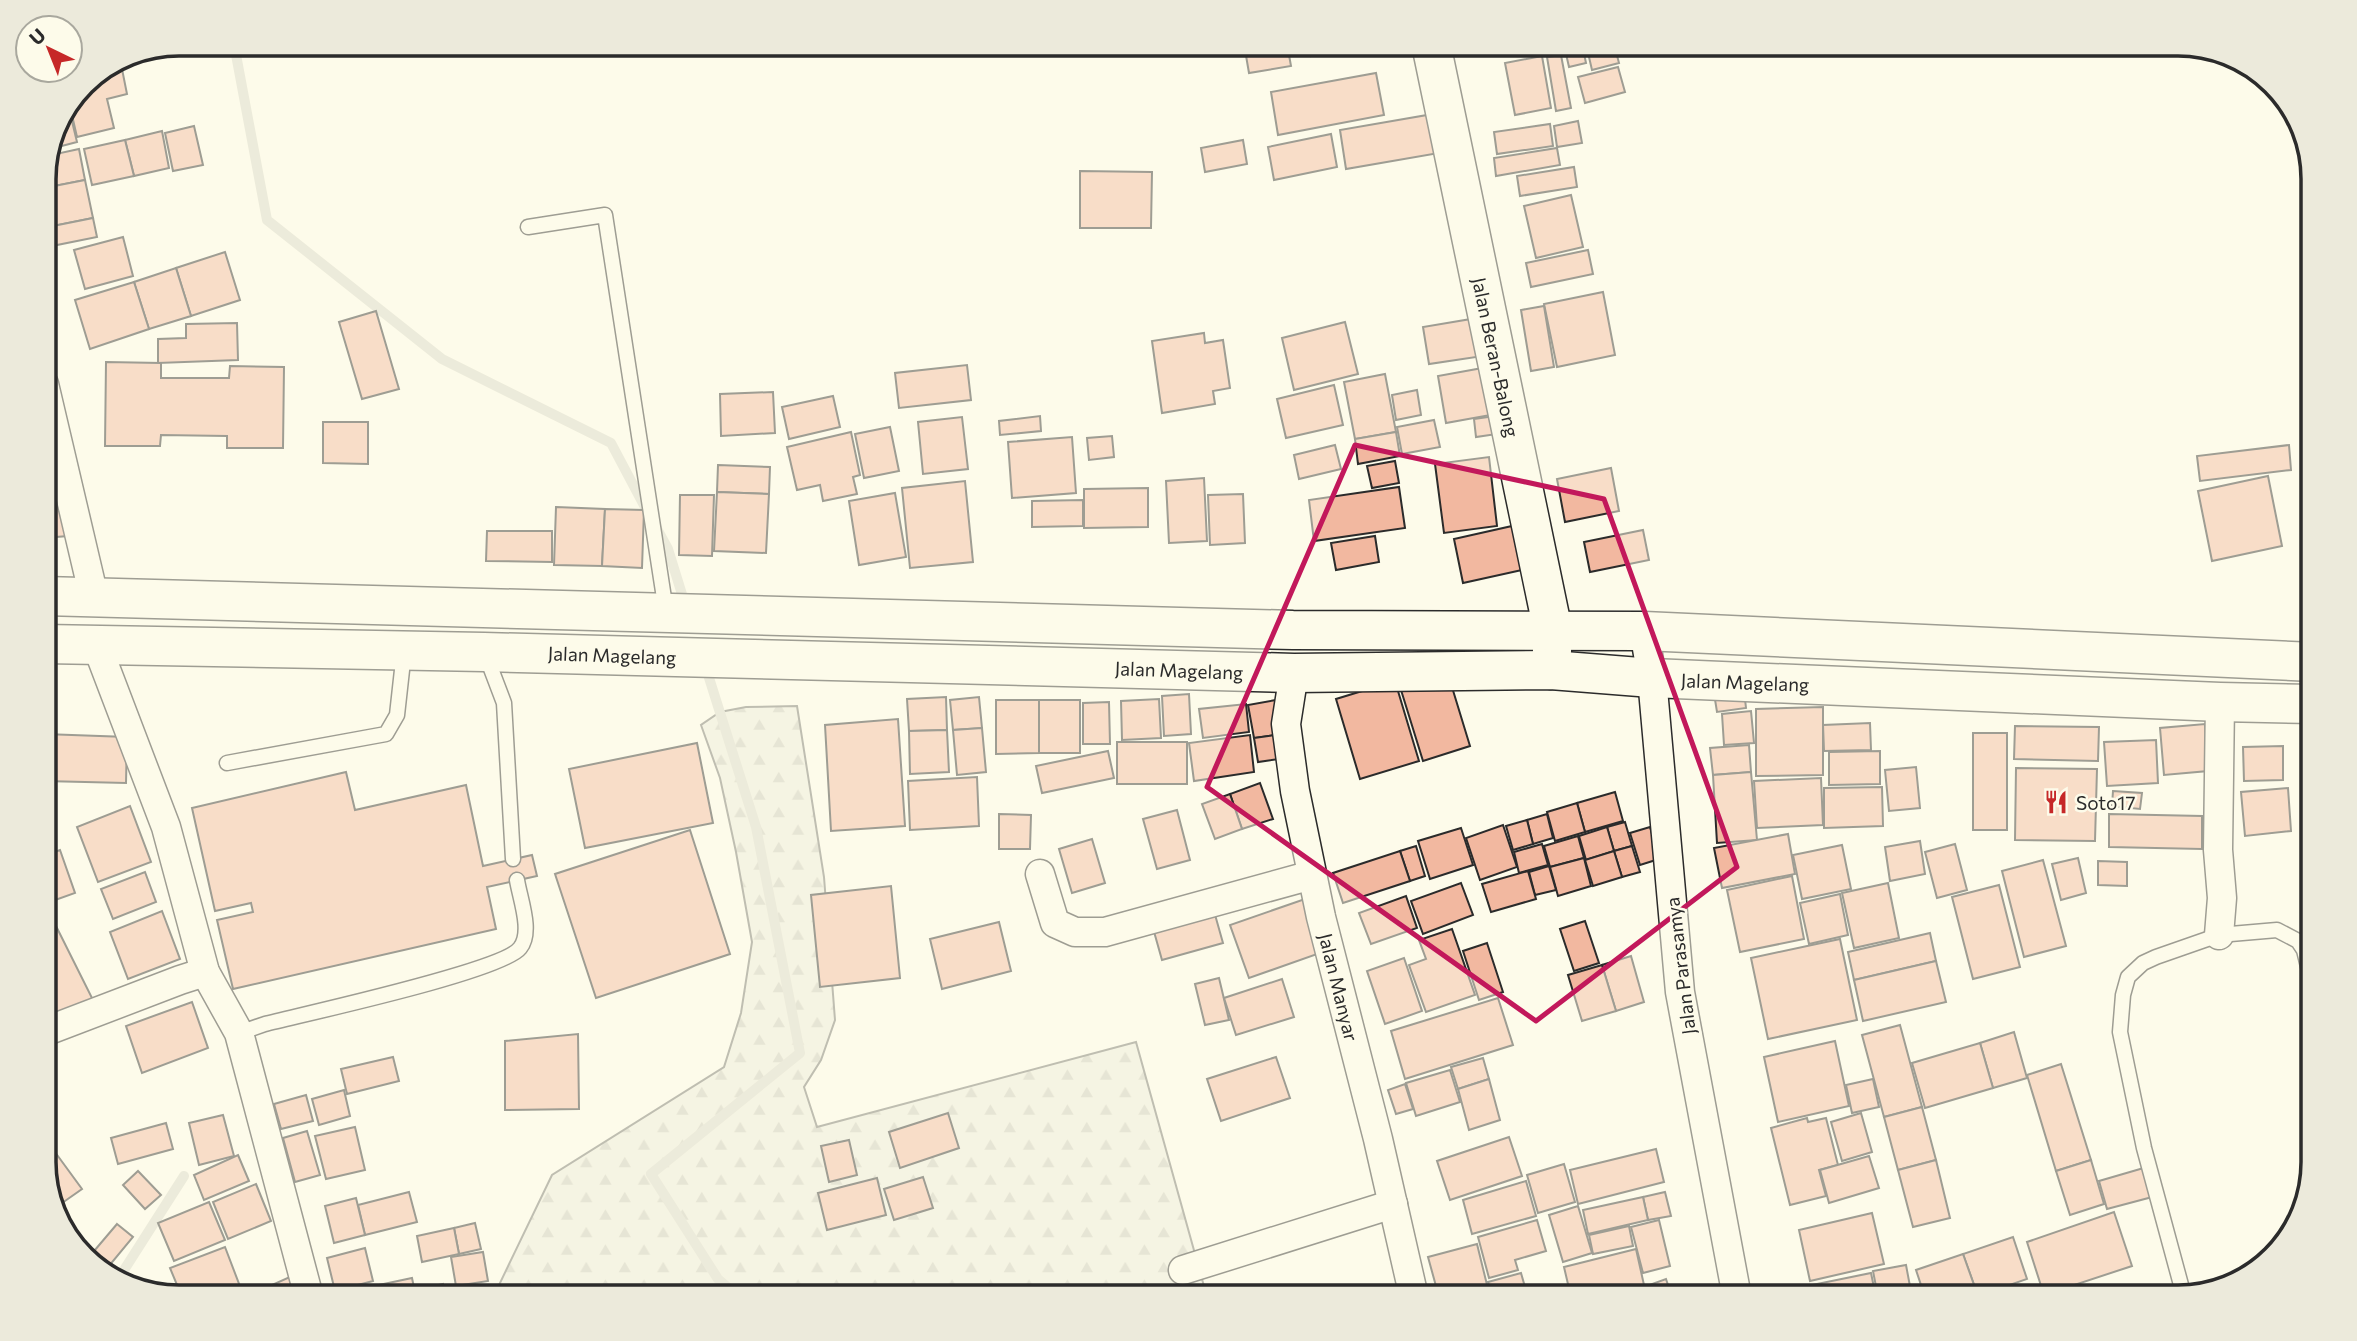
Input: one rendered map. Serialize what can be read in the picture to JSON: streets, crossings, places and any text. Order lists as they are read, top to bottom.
{
  "streets": {
    "main road": ["Jalan Beran-Balong", "Jalan Magelang"],
    "street": ["Jalan Parasamya", "Jalan Manyar"]
  },
  "crossings": [
    ["Jalan Beran-Balong", "Jalan Magelang"],
    ["Jalan Magelang", "Jalan Parasamya"],
    ["Jalan Magelang", "Jalan Manyar"]
  ],
  "places": {
    "restaurant": ["Soto17"]
  },
  "north": "top left"
}
